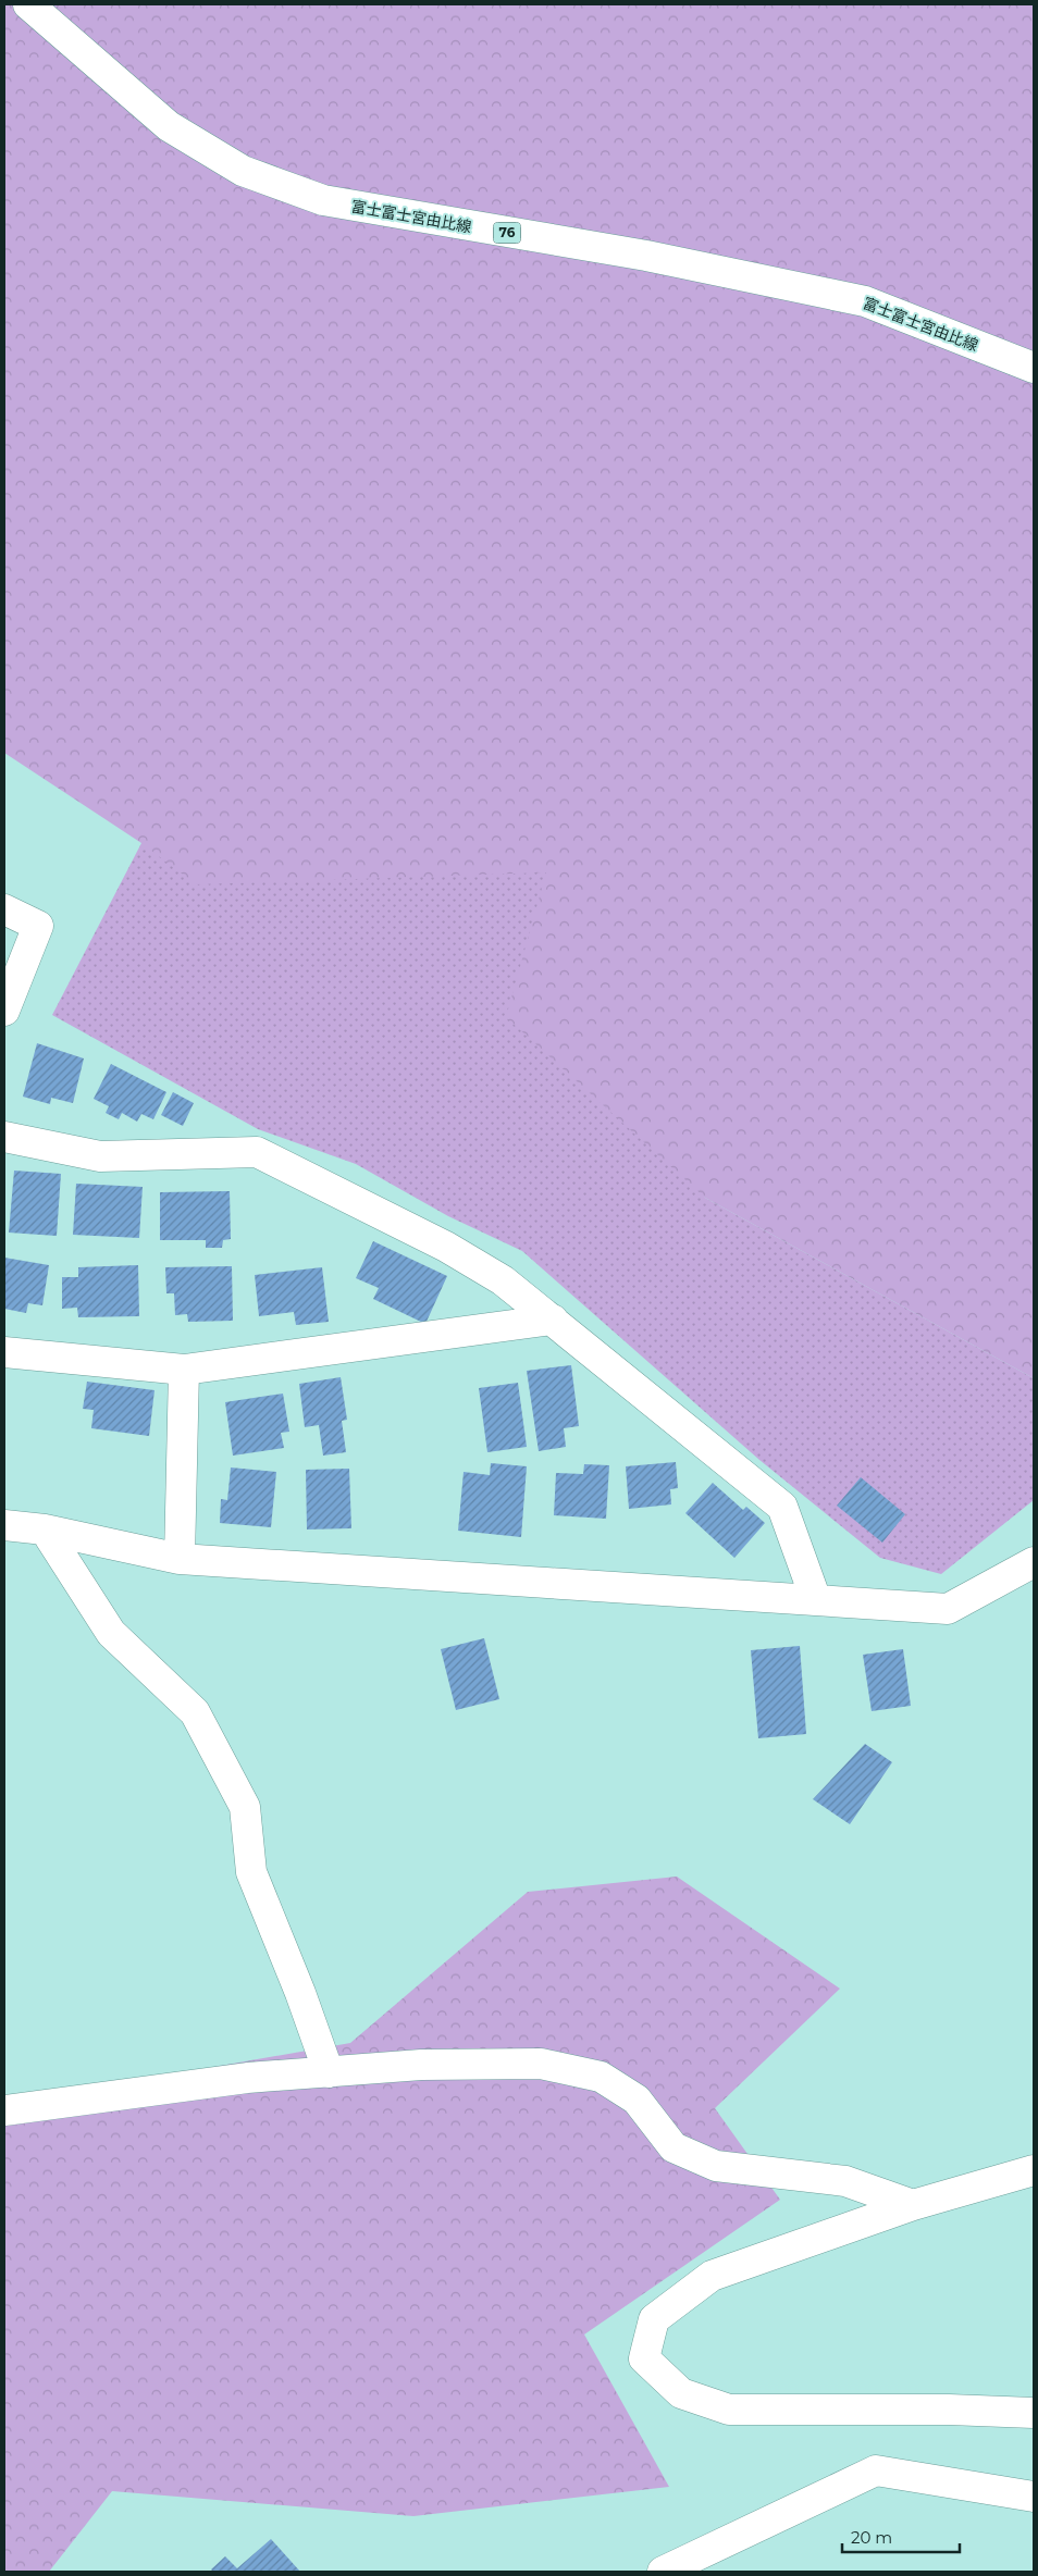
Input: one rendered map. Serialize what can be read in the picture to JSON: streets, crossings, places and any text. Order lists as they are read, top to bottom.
{
  "streets": {
    "street": ["富士富士宮由比線", "76"]
  },
  "scale_bar": "20 m"
}
